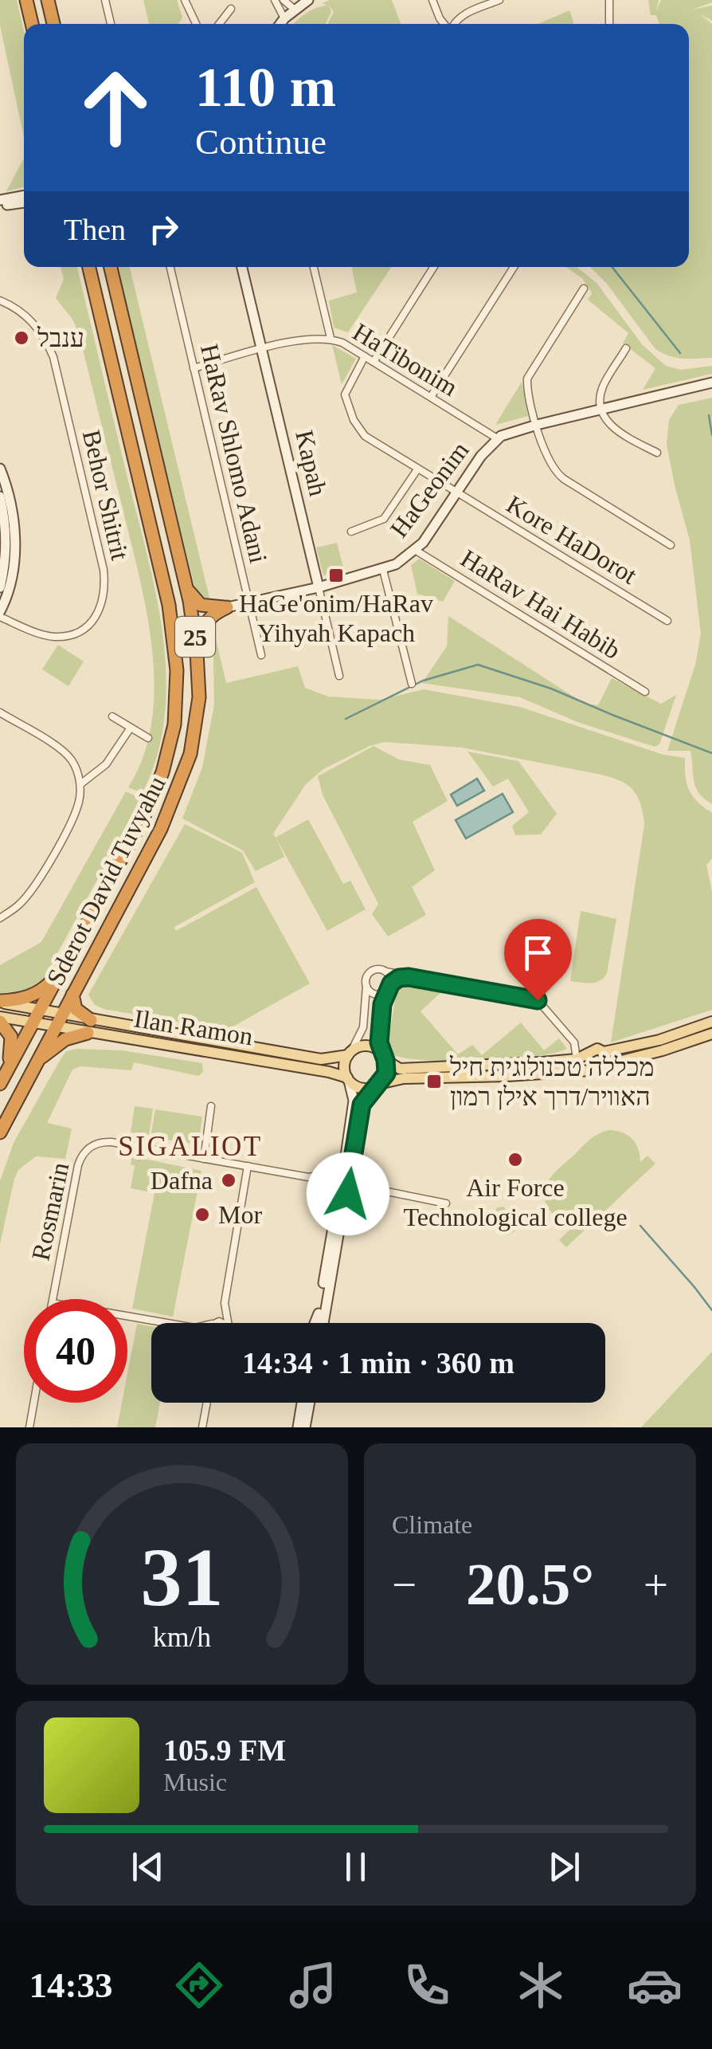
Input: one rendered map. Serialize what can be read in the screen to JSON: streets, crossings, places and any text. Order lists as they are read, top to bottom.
{
  "streets": {
    "highway": ["25", "Sderot David Tuvyahu"],
    "main road": ["Ilan Ramon"],
    "street": [
      "HaTibonim",
      "HaRav Shlomo Adani",
      "Kapah",
      "HaGeonim",
      "Behor Shitrit",
      "Kore HaDorot",
      "HaRav Hai Habib",
      "Rosmarin"
    ]
  },
  "crossings": [
    ["HaTibonim", "HaRav Shlomo Adani"],
    ["HaTibonim", "Kapah"],
    ["HaTibonim", "HaGeonim"],
    ["HaTibonim", "Kore HaDorot"],
    ["HaRav Shlomo Adani", "HaGeonim"],
    ["Kapah", "HaGeonim"],
    ["HaGeonim", "Kore HaDorot"],
    ["HaGeonim", "HaRav Hai Habib"],
    ["Sderot David Tuvyahu", "Ilan Ramon"]
  ],
  "districts": ["SIGALIOT"],
  "places": {
    "other": [
      "ענבל",
      "Air Force Technological college",
      "Dafna",
      "Mor"
    ],
    "transit": ["HaGe'onim/HaRav Yihyah Kapach", "מכללה טכנולוגית חיל האוויר/דרך אילן רמון"]
  },
  "page": {
    "turn": ["110 m", "Continue"],
    "then": "Then",
    "limit": "40",
    "trip": "14:34 · 1 min · 360 m",
    "tile": "Climate",
    "heat": ["−", "20.5°", "+"],
    "song": ["105.9 FM", "Music"],
    "tabs": "14:33",
    "gauge": ["31", "km/h"]
  }
}
